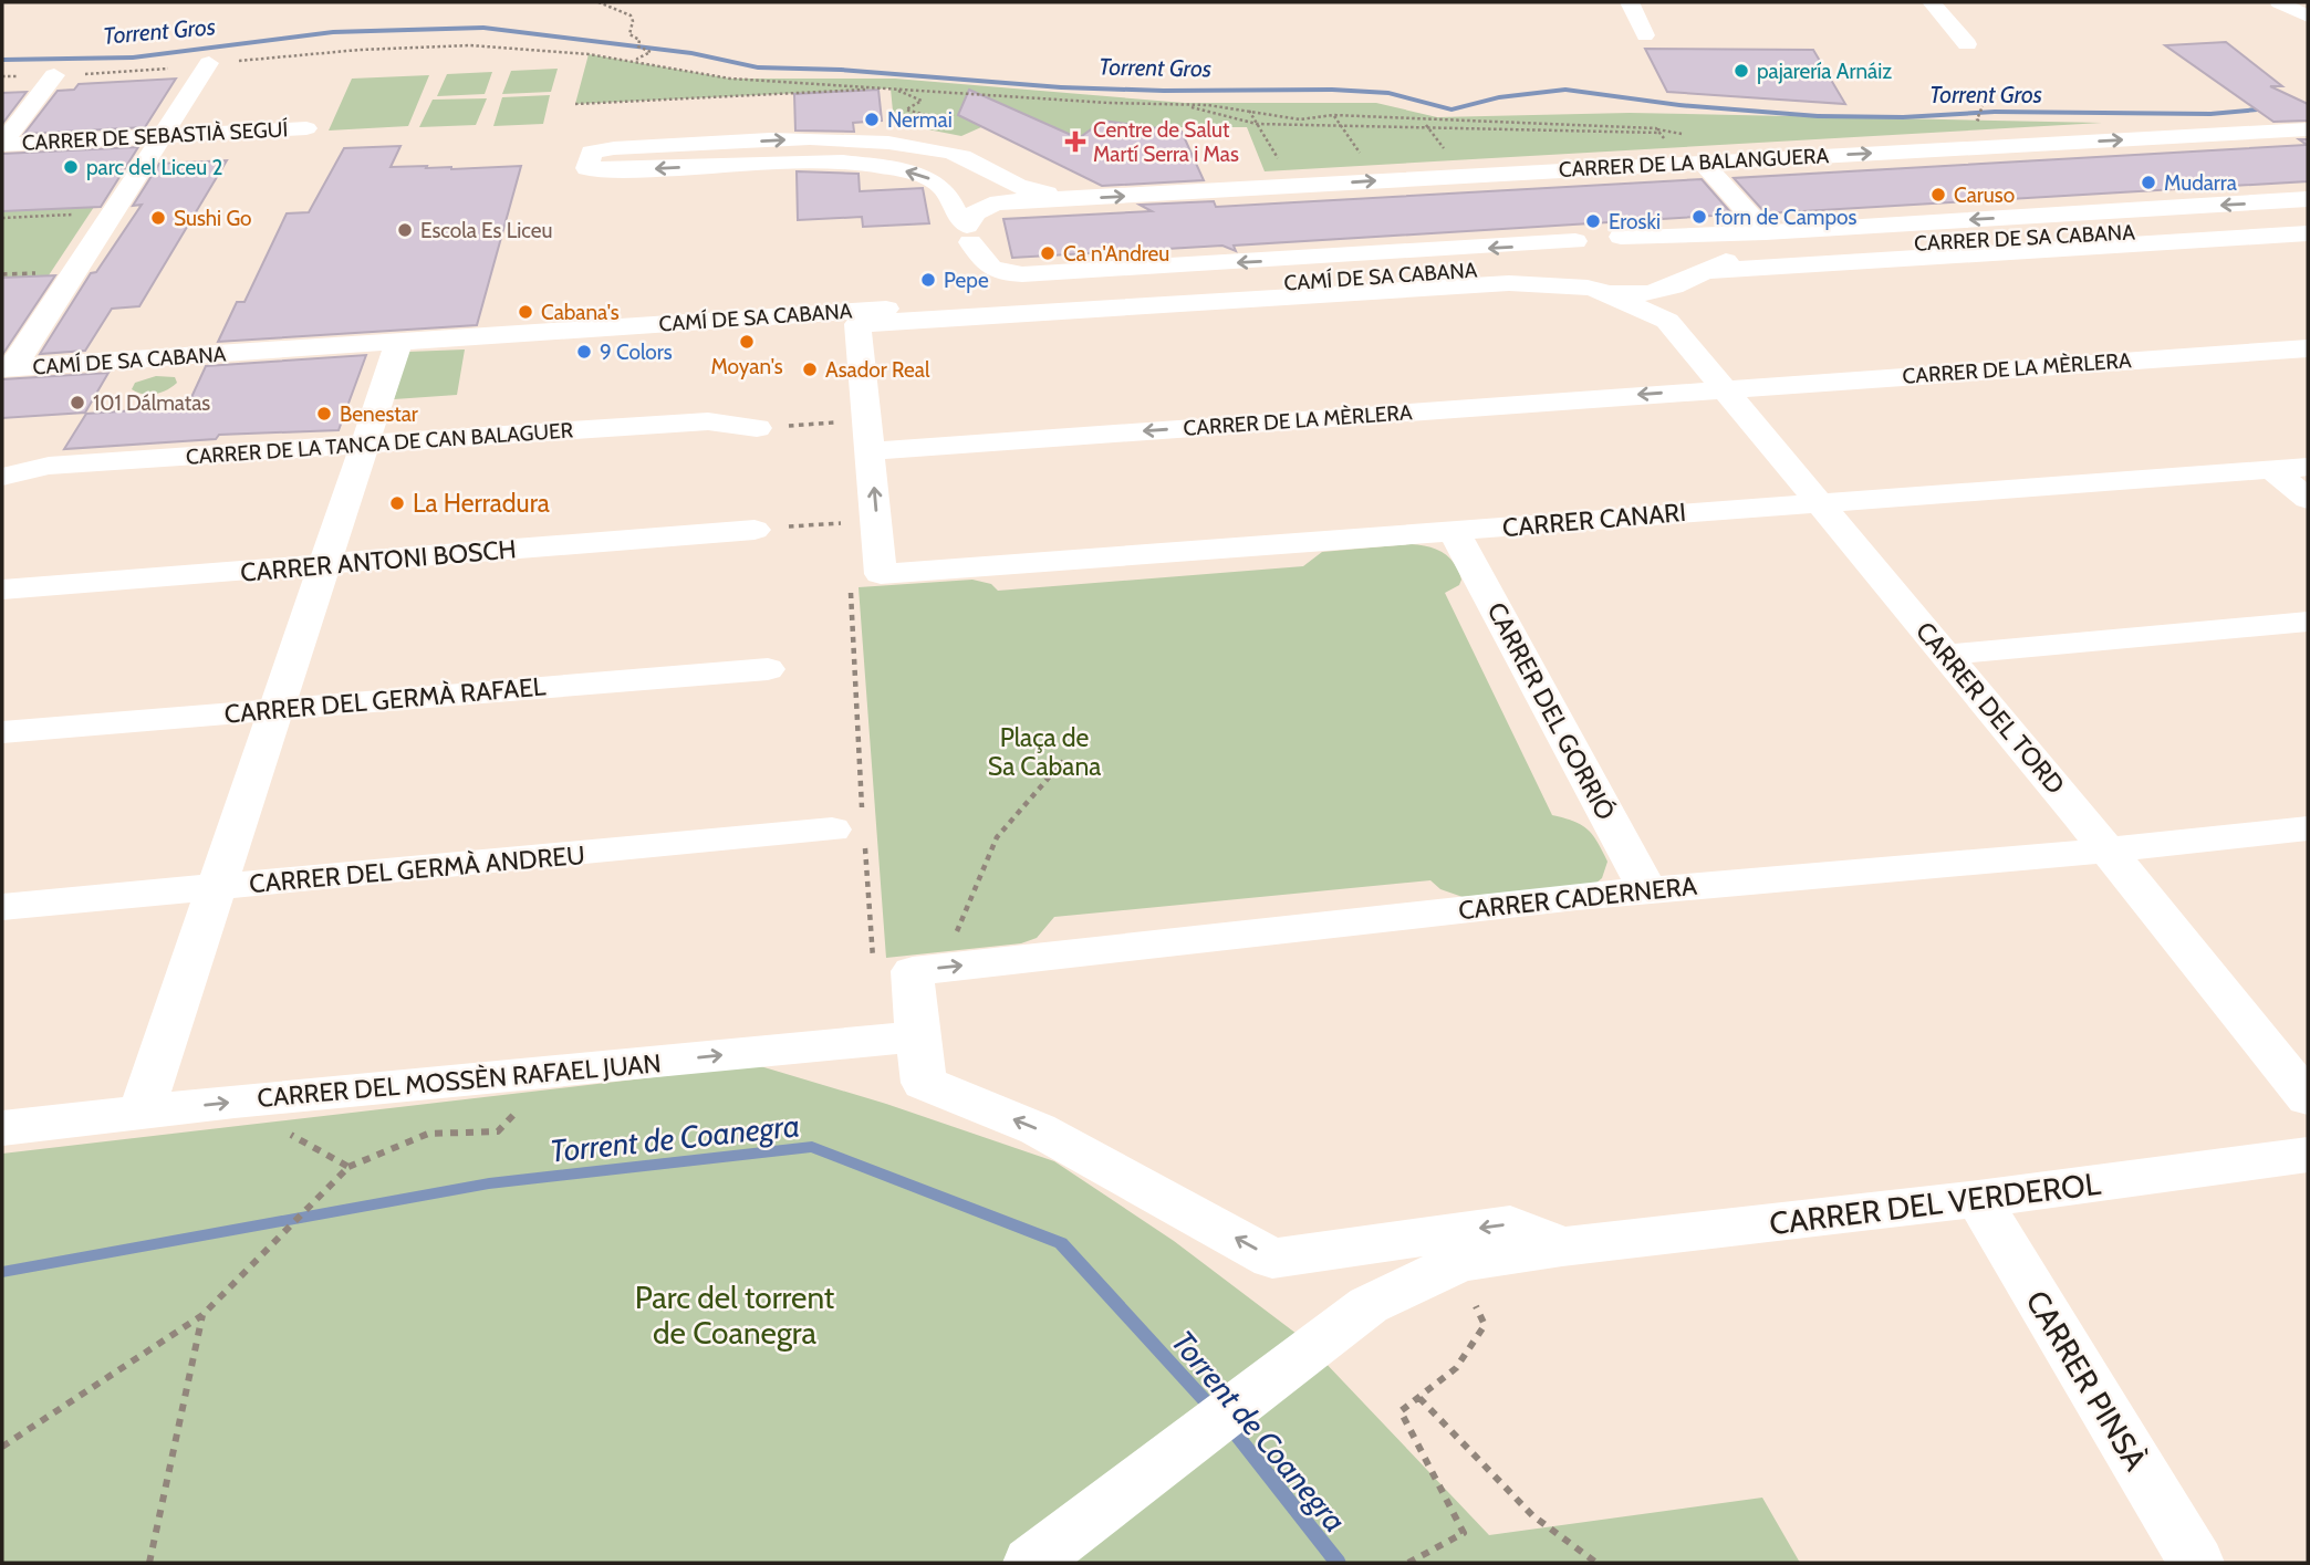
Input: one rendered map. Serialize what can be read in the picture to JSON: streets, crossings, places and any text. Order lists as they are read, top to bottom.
{
  "streets": {
    "street": [
      "CARRER DE SEBASTIÀ SEGUÍ",
      "CARRER DE LA BALANGUERA",
      "CARRER DE SA CABANA",
      "CAMÍ DE SA CABANA",
      "CARRER DE LA MÈRLERA",
      "CARRER DE LA TANCA DE CAN BALAGUER",
      "CARRER CANARI",
      "CARRER ANTONI BOSCH",
      "CARRER DEL GERMÀ RAFAEL",
      "CARRER DEL TORD",
      "CARRER DEL GORRIÓ",
      "CARRER DEL GERMÀ ANDREU",
      "CARRER CADERNERA",
      "CARRER DEL MOSSÈN RAFAEL JUAN",
      "CARRER DEL VERDEROL",
      "CARRER PINSÀ"
    ]
  },
  "crossings": [
    ["CAMÍ DE SA CABANA", "CARRER DEL TORD"],
    ["CARRER DE LA MÈRLERA", "CARRER DEL TORD"],
    ["CARRER CANARI", "CARRER DEL TORD"],
    ["CARRER CANARI", "CARRER DEL GORRIÓ"],
    ["CARRER DEL TORD", "CARRER CADERNERA"],
    ["CARRER DEL GORRIÓ", "CARRER CADERNERA"],
    ["CARRER CADERNERA", "CARRER DEL MOSSÈN RAFAEL JUAN"],
    ["CARRER DEL VERDEROL", "CARRER PINSÀ"]
  ],
  "one_way": ["CARRER CADERNERA", "CARRER DEL MOSSÈN RAFAEL JUAN"],
  "water": ["Torrent Gros", "Torrent de Coanegra"],
  "parks": ["Plaça de Sa Cabana", "Parc del torrent de Coanegra"],
  "places": {
    "other": [
      "pajarería Arnáiz",
      "Nermai",
      "parc del Liceu 2",
      "Mudarra",
      "Caruso",
      "forn de Campos",
      "Sushi Go",
      "Eroski",
      "Escola Es Liceu",
      "Ca n'Andreu",
      "Pepe",
      "Cabana's",
      "Moyan's",
      "9 Colors",
      "Asador Real",
      "101 Dálmatas",
      "Benestar",
      "La Herradura"
    ],
    "health": ["Centre de Salut Martí Serra i Mas"]
  }
}
